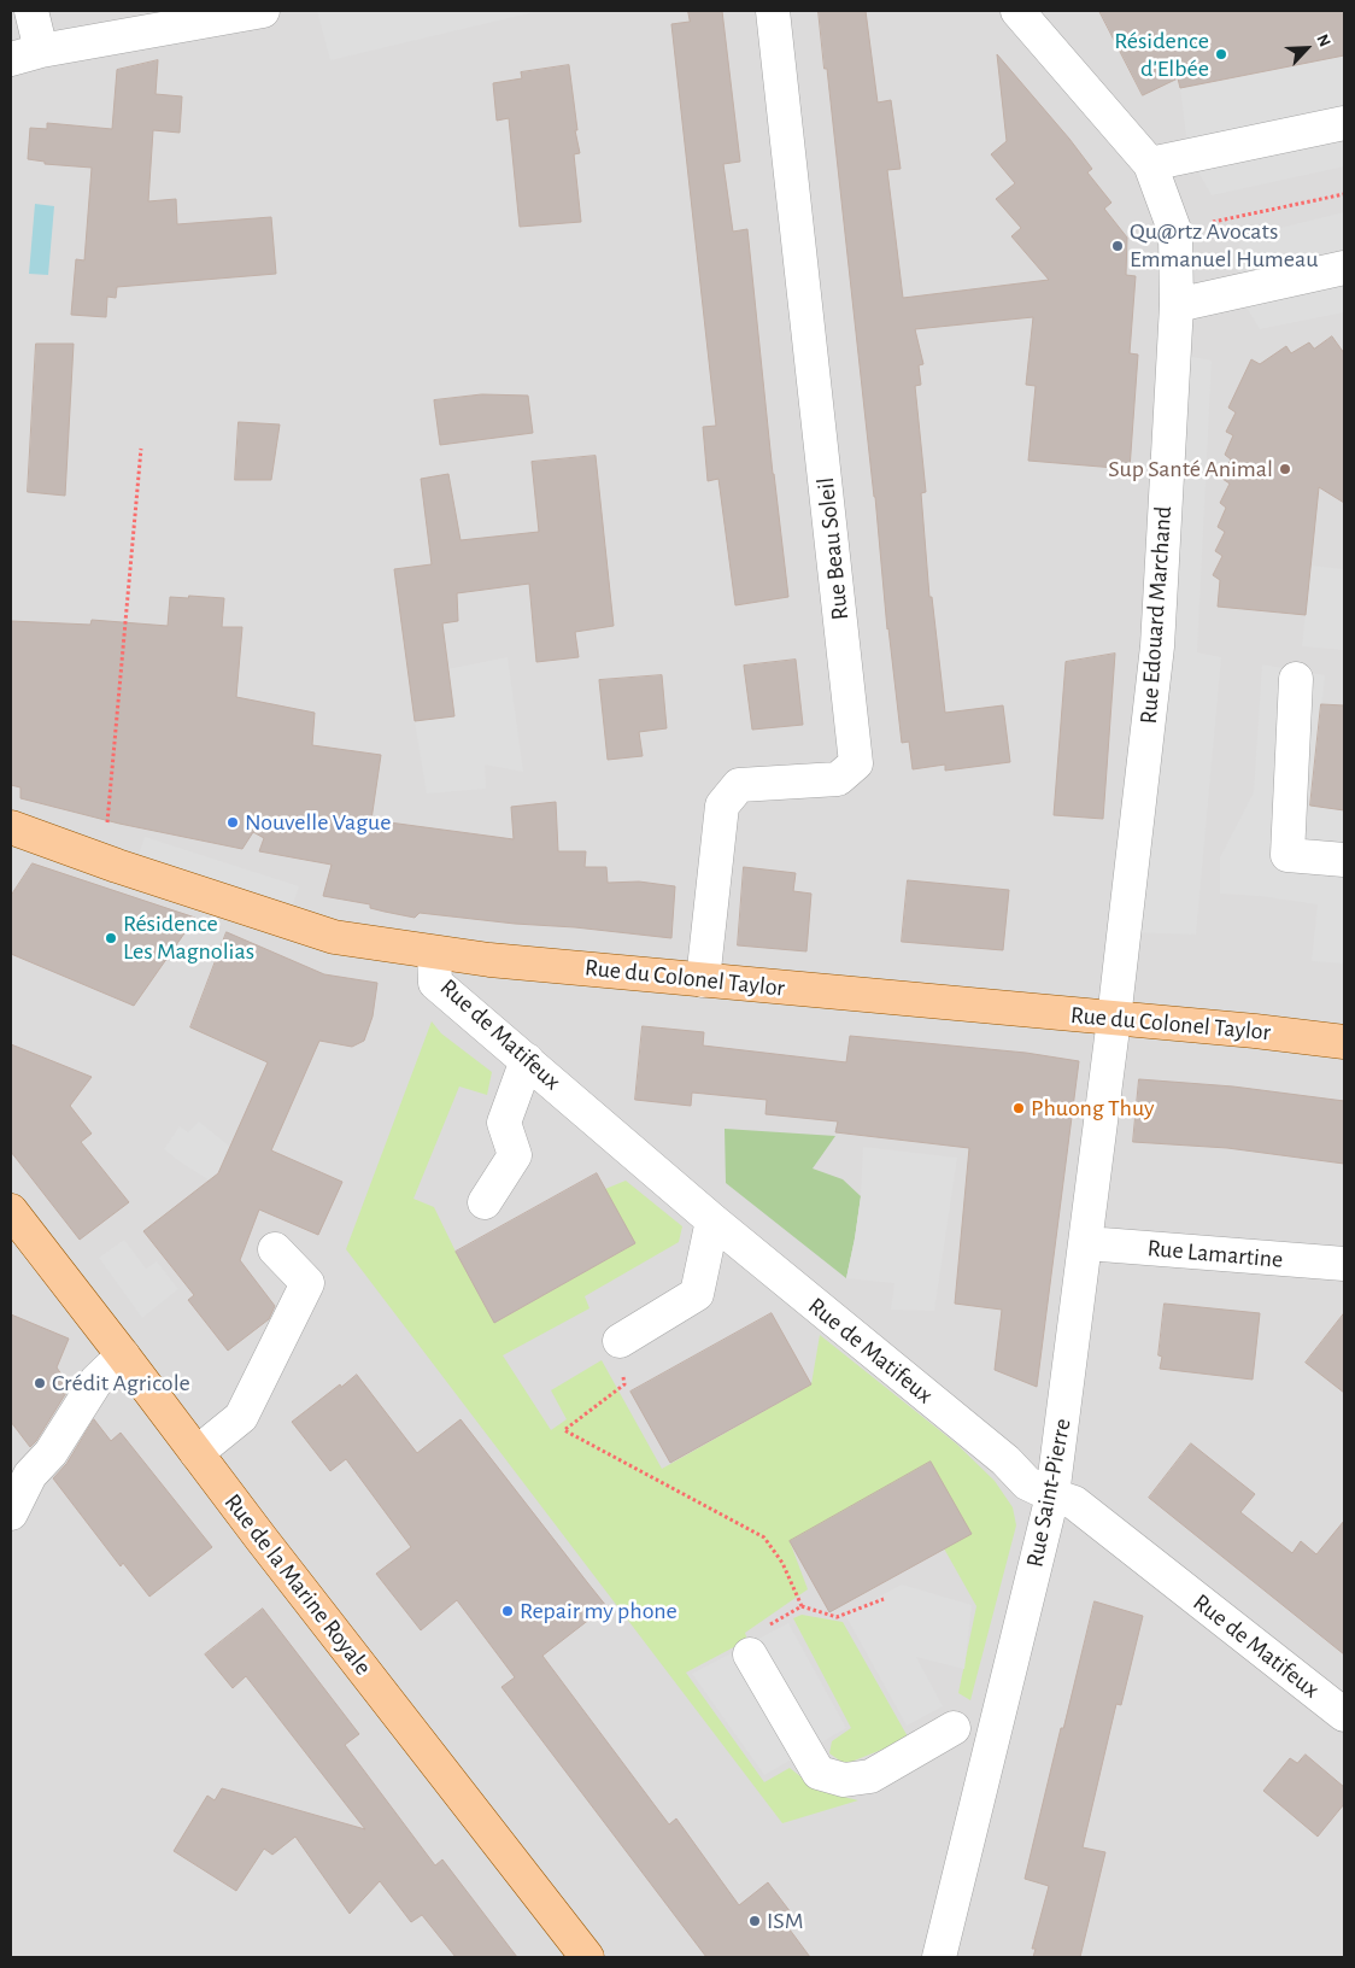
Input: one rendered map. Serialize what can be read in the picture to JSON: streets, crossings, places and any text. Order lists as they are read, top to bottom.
{
  "streets": {
    "main road": ["Rue du Colonel Taylor", "Rue de la Marine Royale"],
    "street": [
      "Rue Beau Soleil",
      "Rue Edouard Marchand",
      "Rue de Matifeux",
      "Rue Lamartine",
      "Rue Saint-Pierre"
    ]
  },
  "crossings": [
    ["Rue Beau Soleil", "Rue du Colonel Taylor"],
    ["Rue Edouard Marchand", "Rue du Colonel Taylor"],
    ["Rue Edouard Marchand", "Rue Saint-Pierre"],
    ["Rue du Colonel Taylor", "Rue de Matifeux"],
    ["Rue du Colonel Taylor", "Rue Saint-Pierre"],
    ["Rue de Matifeux", "Rue Saint-Pierre"],
    ["Rue Lamartine", "Rue Saint-Pierre"]
  ],
  "places": [
    "Résidence d'Elbée",
    "Qu@rtz Avocats Emmanuel Humeau",
    "Sup Santé Animal",
    "Nouvelle Vague",
    "Résidence Les Magnolias",
    "Phuong Thuy",
    "Crédit Agricole",
    "Repair my phone",
    "ISM"
  ],
  "north": "top right"
}
